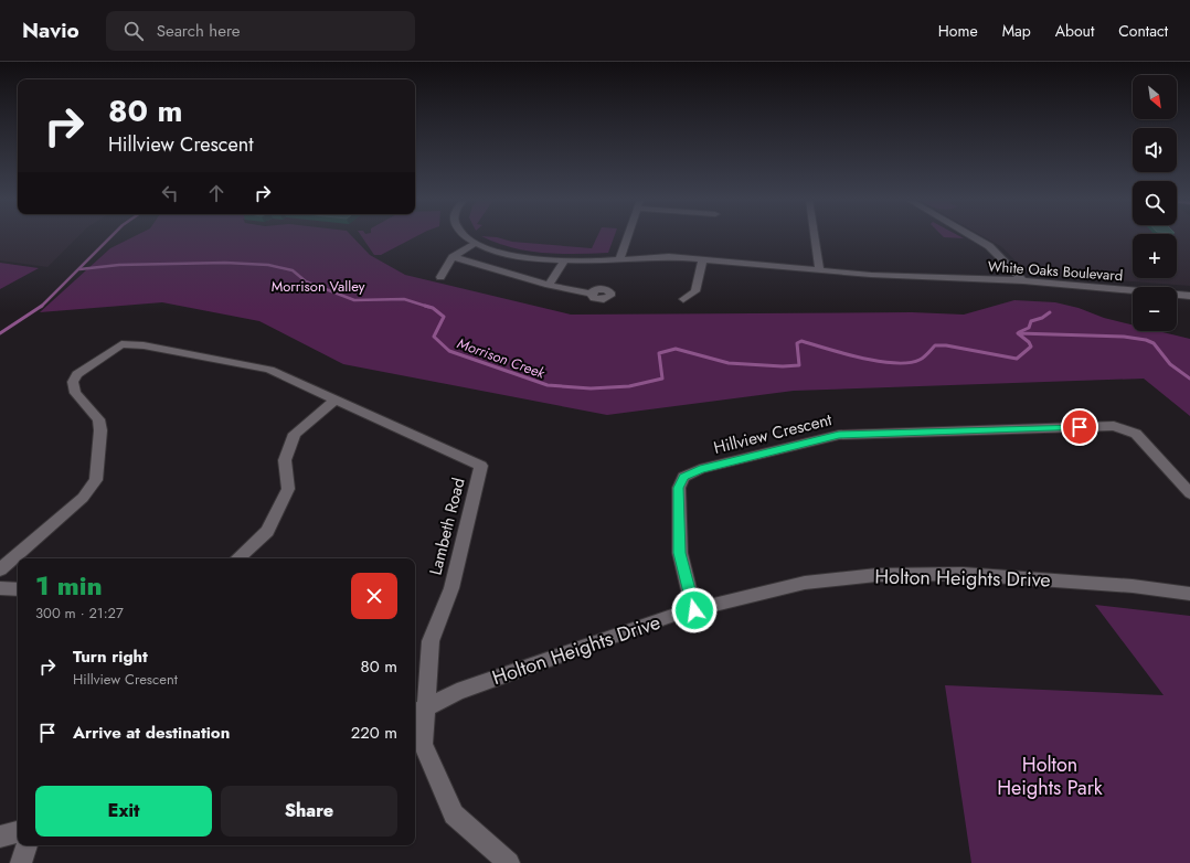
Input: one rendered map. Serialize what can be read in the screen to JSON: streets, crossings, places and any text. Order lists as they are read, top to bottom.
{
  "streets": {
    "street": [
      "White Oaks Boulevard",
      "Hillview Crescent",
      "Lambeth Road",
      "Holton Heights Drive"
    ]
  },
  "crossings": [
    ["Hillview Crescent", "Holton Heights Drive"],
    ["Lambeth Road", "Holton Heights Drive"]
  ],
  "water": ["Morrison Creek"],
  "parks": ["Morrison Valley", "Holton Heights Park"],
  "north": "bottom right",
  "page": {
    "header": "Navio",
    "search": "Search here",
    "nav": [
      "Home",
      "Map",
      "About",
      "Contact"
    ],
    "map_buttons": ["+", "−"],
    "turn": ["80 m", "Hillview Crescent"],
    "heading": ["1 min", "300 m · 21:27"],
    "list": [
      {
        "name": "Turn right",
        "note": "Hillview Crescent",
        "value": "80 m"
      },
      {
        "name": "Arrive at destination",
        "value": "220 m"
      }
    ],
    "buttons": ["Exit", "Share"]
  }
}
